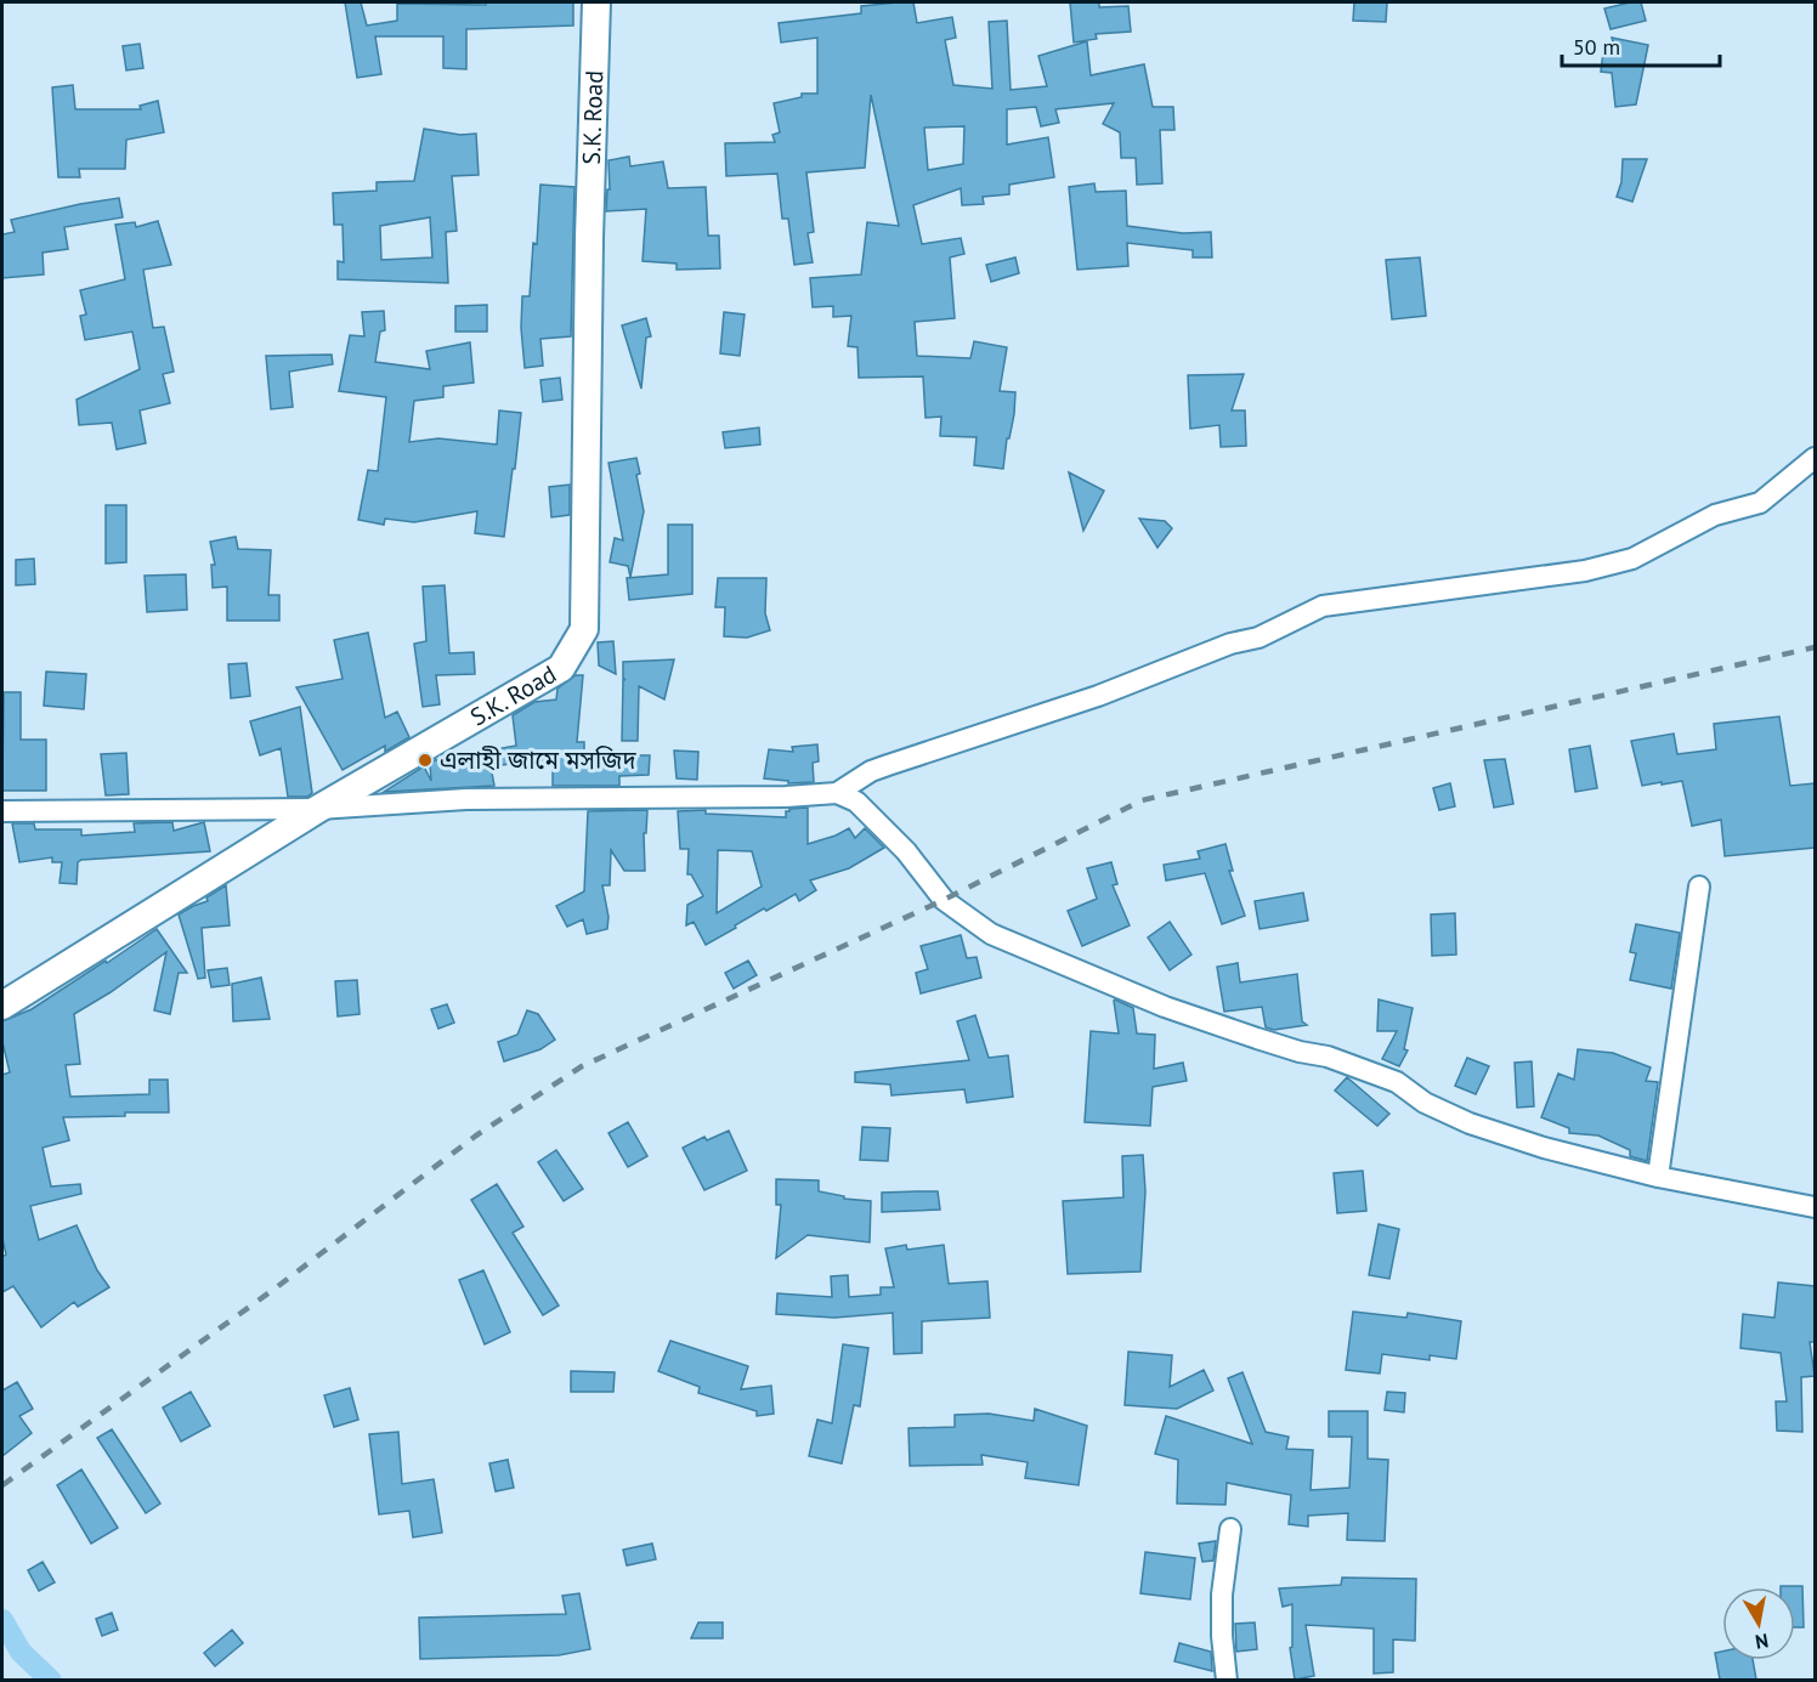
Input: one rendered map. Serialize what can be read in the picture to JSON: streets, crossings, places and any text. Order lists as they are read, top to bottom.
{
  "streets": {
    "main road": ["S.K. Road"]
  },
  "places": ["এলাহী জামে মসজিদ"],
  "scale_bar": "50 m",
  "north": "bottom"
}
